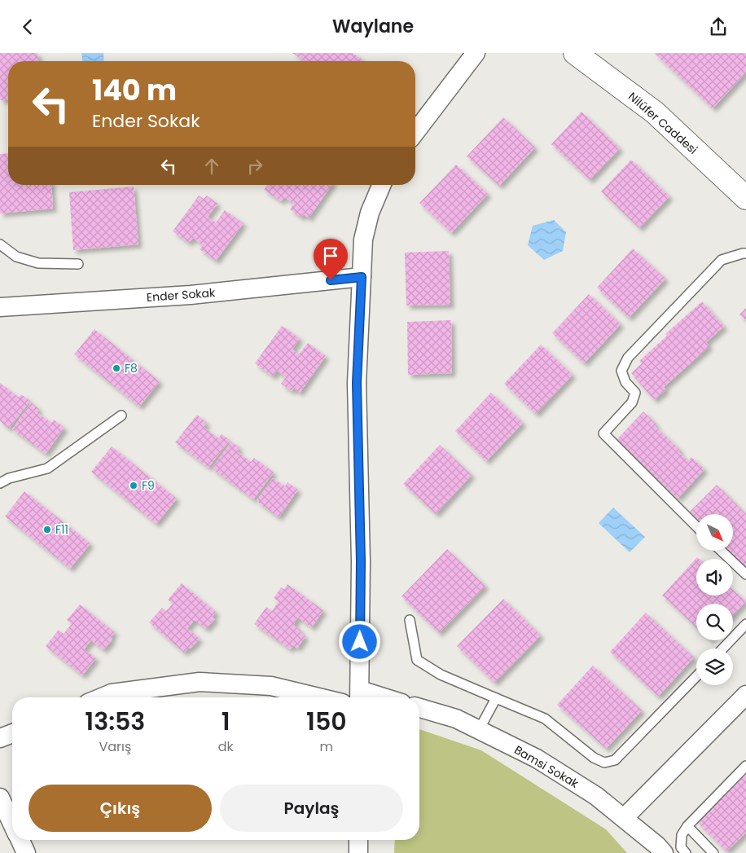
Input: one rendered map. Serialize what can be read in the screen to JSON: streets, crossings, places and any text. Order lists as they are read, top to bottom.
{
  "streets": {
    "street": ["Nilüfer Caddesi", "Ender Sokak", "Bamsi Sokak"]
  },
  "places": ["F8", "F9", "F11"],
  "north": "bottom right",
  "page": {
    "header": "Waylane",
    "turn": ["140 m", "Ender Sokak"],
    "eta": [
      "13:53",
      "Varış",
      "1",
      "dk",
      "150",
      "m"
    ],
    "buttons": ["Çıkış", "Paylaş"]
  }
}
